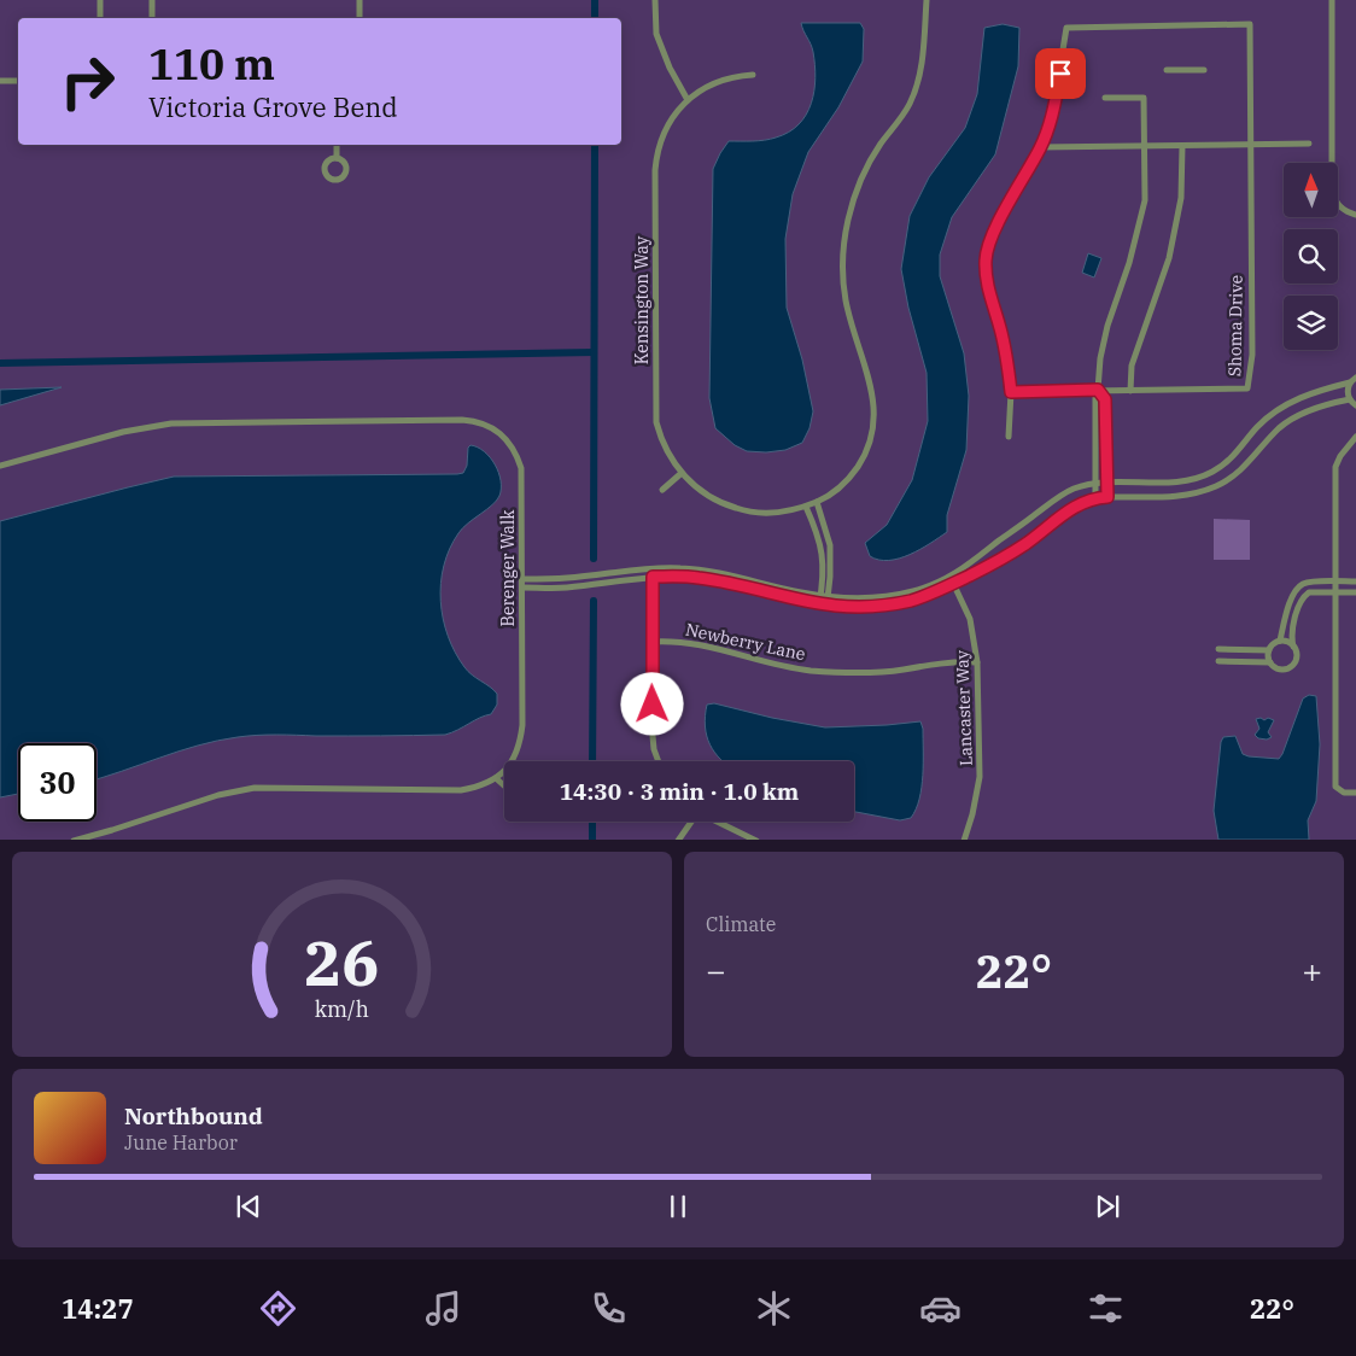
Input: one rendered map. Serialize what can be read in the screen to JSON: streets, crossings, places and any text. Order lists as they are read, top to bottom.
{
  "streets": {
    "street": [
      "Kensington Way",
      "Shoma Drive",
      "Berenger Walk",
      "Newberry Lane",
      "Lancaster Way"
    ]
  },
  "crossings": [
    ["Newberry Lane", "Lancaster Way"]
  ],
  "north": "top",
  "page": {
    "turn": ["110 m", "Victoria Grove Bend"],
    "limit": "30",
    "trip": "14:30 · 3 min · 1.0 km",
    "tile": "Climate",
    "heat": ["−", "22°", "+"],
    "song": ["Northbound", "June Harbor"],
    "tabs": ["14:27", "22°"],
    "gauge": ["26", "km/h"]
  }
}
